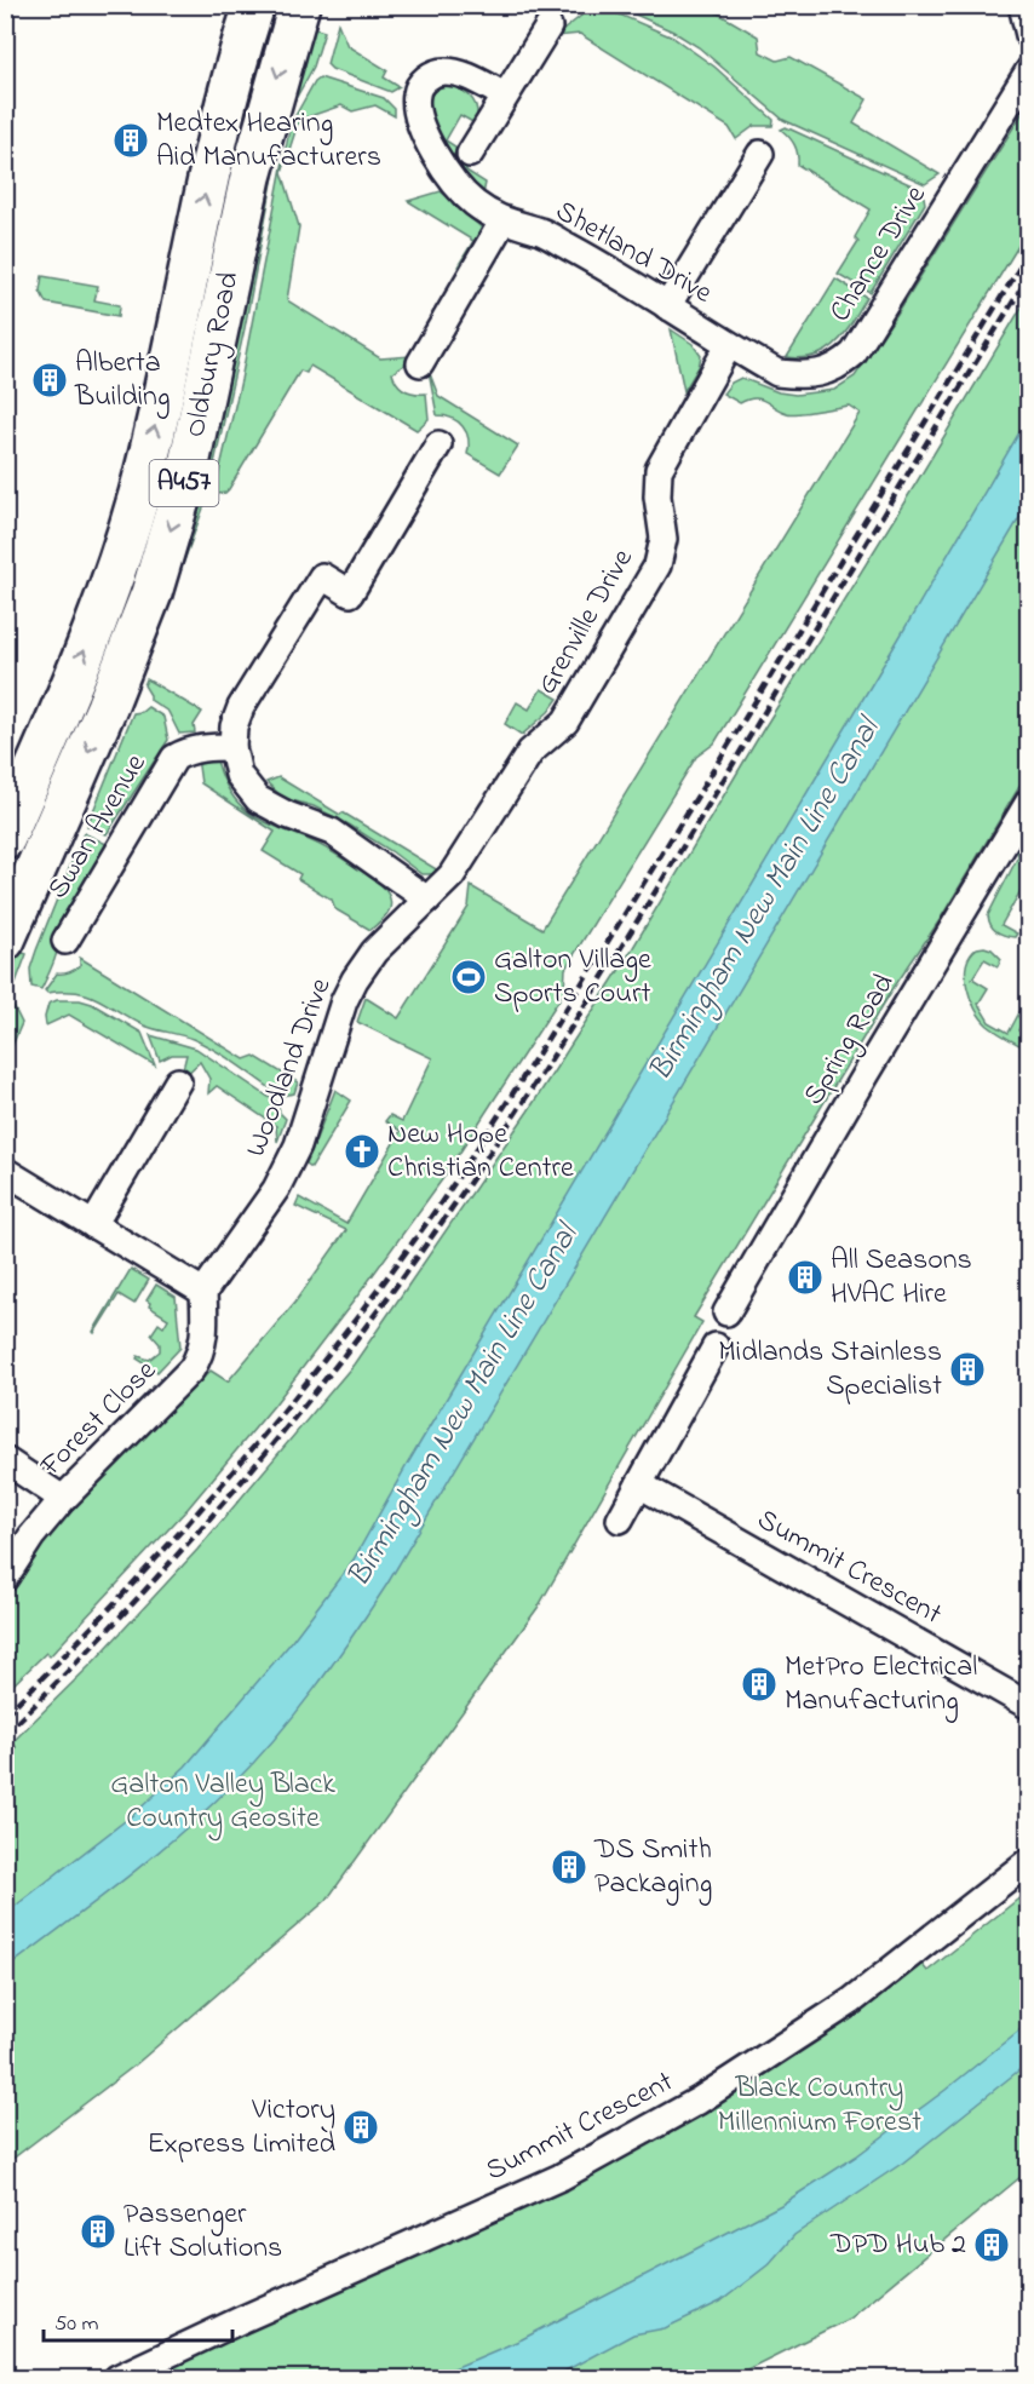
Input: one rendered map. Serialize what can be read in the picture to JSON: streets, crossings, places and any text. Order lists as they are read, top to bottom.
{
  "streets": {
    "main road": ["Oldbury Road", "A457"],
    "street": [
      "Shetland Drive",
      "Chance Drive",
      "Grenville Drive",
      "Swan Avenue",
      "Spring Road",
      "Woodland Drive",
      "Forest Close",
      "Summit Crescent"
    ]
  },
  "crossings": [
    ["Shetland Drive", "Chance Drive"],
    ["Shetland Drive", "Grenville Drive"],
    ["Chance Drive", "Grenville Drive"],
    ["Grenville Drive", "Woodland Drive"],
    ["Woodland Drive", "Forest Close"]
  ],
  "water": ["Birmingham New Main Line Canal"],
  "parks": ["Galton Valley Black Country Geosite", "Black Country Millennium Forest"],
  "places": {
    "building": [
      "Medtex Hearing Aid Manufacturers",
      "Alberta Building",
      "All Seasons HVAC Hire",
      "Midlands Stainless Specialist",
      "MetPro Electrical Manufacturing",
      "DS Smith Packaging",
      "Victory Express Limited",
      "Passenger Lift Solutions",
      "DPD Hub 2"
    ],
    "sports": ["Galton Village Sports Court"],
    "church": ["New Hope Christian Centre"]
  },
  "scale_bar": "50 m"
}
